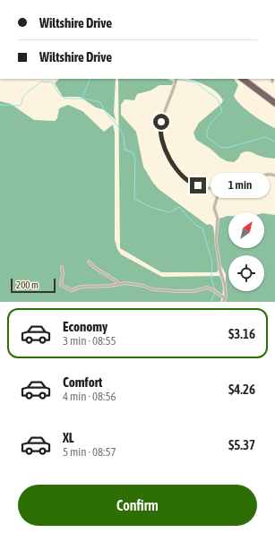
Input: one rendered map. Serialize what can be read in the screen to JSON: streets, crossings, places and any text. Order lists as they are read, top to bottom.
{
  "scale_bar": "200 m",
  "north": "top right",
  "page": {
    "banner": ["Wiltshire Drive", "Wiltshire Drive"],
    "bubble": "1 min",
    "scale": "200 m",
    "list": [
      {
        "name": "Economy",
        "note": "3 min · 08:55",
        "value": "$3.16"
      },
      {
        "name": "Comfort",
        "note": "4 min · 08:56",
        "value": "$4.26"
      },
      {
        "name": "XL",
        "note": "5 min · 08:57",
        "value": "$5.37"
      }
    ],
    "buttons": "Confirm"
  }
}
